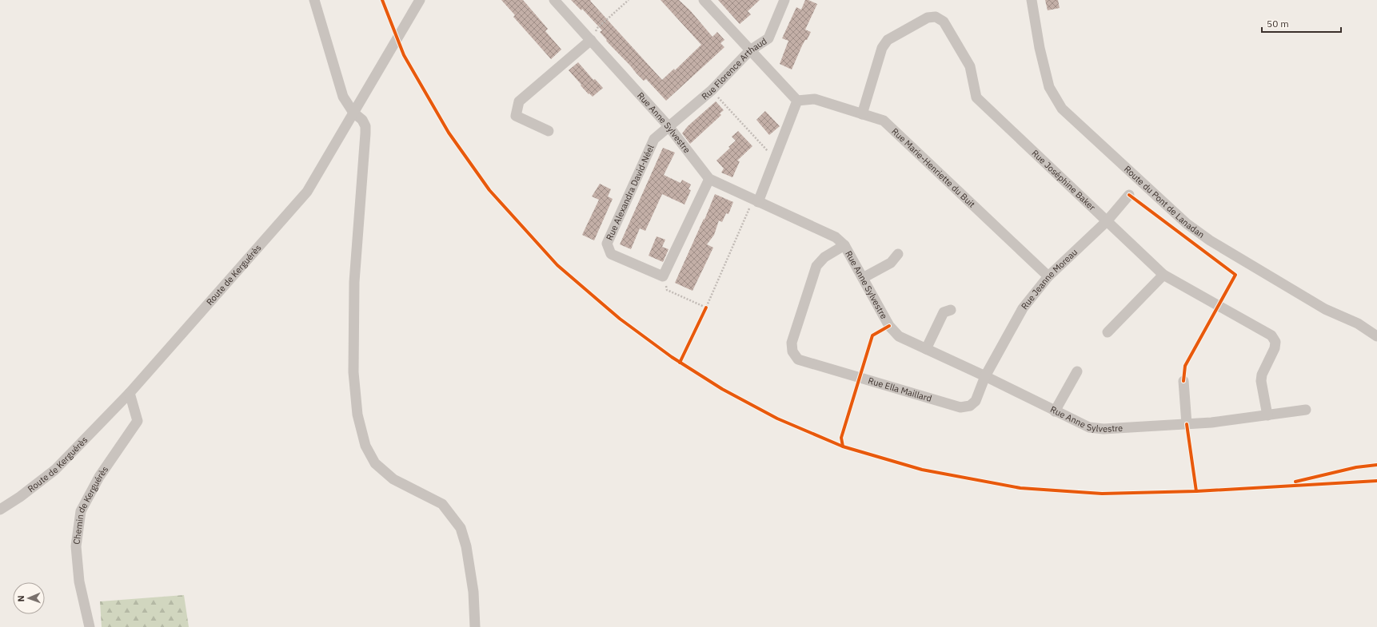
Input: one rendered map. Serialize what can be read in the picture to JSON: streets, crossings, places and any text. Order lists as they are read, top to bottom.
{
  "streets": {
    "street": [
      "Rue Florence Arthaud",
      "Rue Anne Sylvestre",
      "Rue Marie-Henriette du Buit",
      "Rue Joséphine Baker",
      "Rue Alexandra David-Néel",
      "Route du Pont de Lanadan",
      "Route de Kerguérès",
      "Rue Jeanne Moreau",
      "Rue Ella Maillard",
      "Chemin de Kerguérès"
    ]
  },
  "crossings": [
    ["Rue Florence Arthaud", "Rue Anne Sylvestre"],
    ["Rue Florence Arthaud", "Rue Alexandra David-Néel"],
    ["Rue Anne Sylvestre", "Rue Joséphine Baker"],
    ["Rue Anne Sylvestre", "Rue Alexandra David-Néel"],
    ["Rue Anne Sylvestre", "Rue Jeanne Moreau"],
    ["Rue Anne Sylvestre", "Rue Ella Maillard"],
    ["Rue Marie-Henriette du Buit", "Rue Joséphine Baker"],
    ["Rue Marie-Henriette du Buit", "Rue Jeanne Moreau"],
    ["Rue Joséphine Baker", "Rue Jeanne Moreau"],
    ["Route de Kerguérès", "Chemin de Kerguérès"],
    ["Rue Jeanne Moreau", "Rue Ella Maillard"]
  ],
  "scale_bar": "50 m",
  "north": "left"
}
